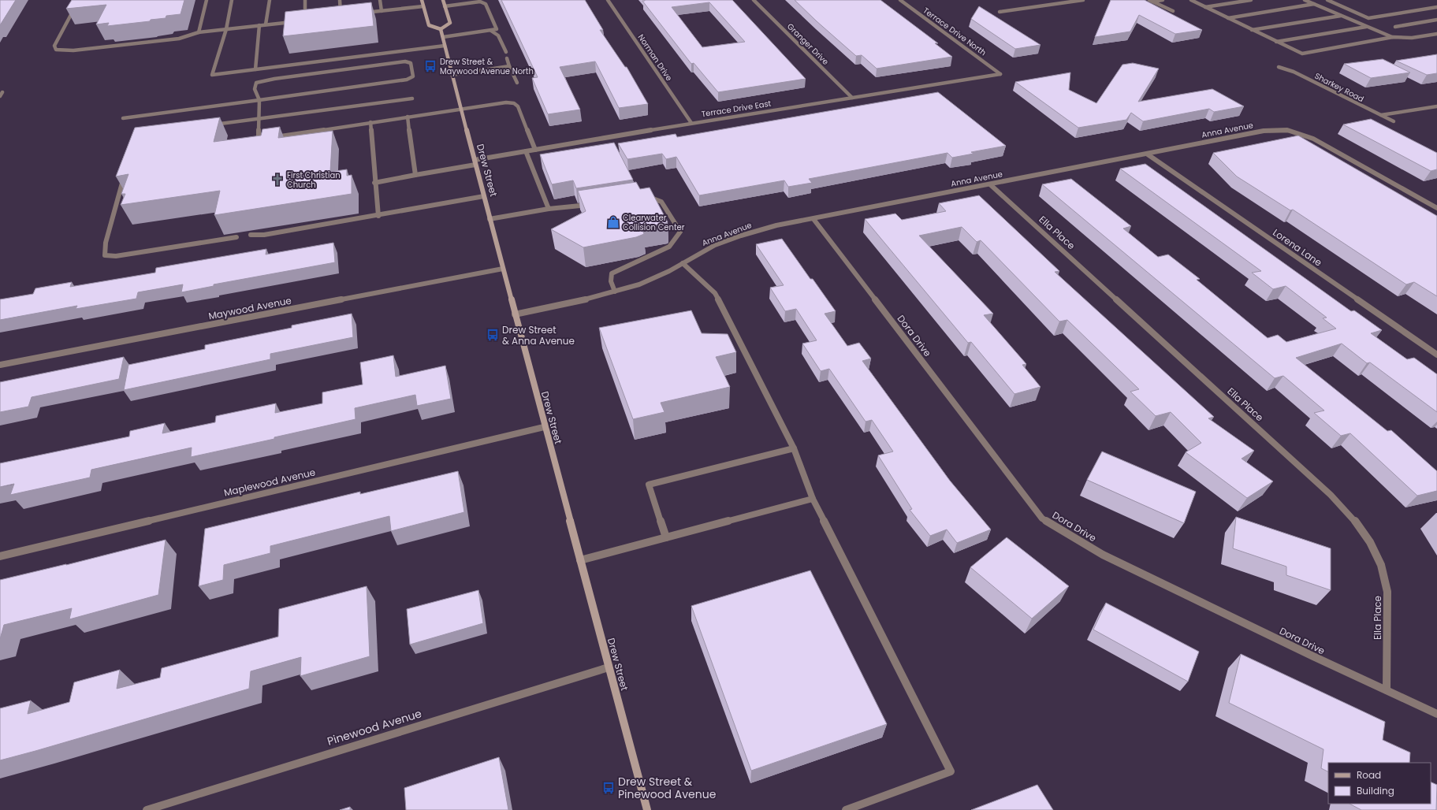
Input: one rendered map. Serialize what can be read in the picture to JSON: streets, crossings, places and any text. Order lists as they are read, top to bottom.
{
  "streets": {
    "main road": ["Drew Street"],
    "street": [
      "Terrace Drive North",
      "Granger Drive",
      "Norman Drive",
      "Sharkey Road",
      "Terrace Drive East",
      "Anna Avenue",
      "Ella Place",
      "Lorena Lane",
      "Maywood Avenue",
      "Dora Drive",
      "Maplewood Avenue",
      "Pinewood Avenue"
    ]
  },
  "crossings": [
    ["Terrace Drive North", "Terrace Drive East"],
    ["Granger Drive", "Terrace Drive East"],
    ["Norman Drive", "Terrace Drive East"],
    ["Terrace Drive East", "Drew Street"],
    ["Anna Avenue", "Drew Street"],
    ["Anna Avenue", "Ella Place"],
    ["Anna Avenue", "Lorena Lane"],
    ["Anna Avenue", "Dora Drive"],
    ["Drew Street", "Maywood Avenue"],
    ["Drew Street", "Maplewood Avenue"],
    ["Drew Street", "Pinewood Avenue"],
    ["Ella Place", "Dora Drive"]
  ],
  "places": {
    "bus stop": ["Drew Street & Maywood Avenue North", "Drew Street & Anna Avenue", "Drew Street & Pinewood Avenue"],
    "church": ["First Christian Church"],
    "shop": ["Clearwater Collision Center"]
  },
  "legend": ["Road", "Building"]
}
